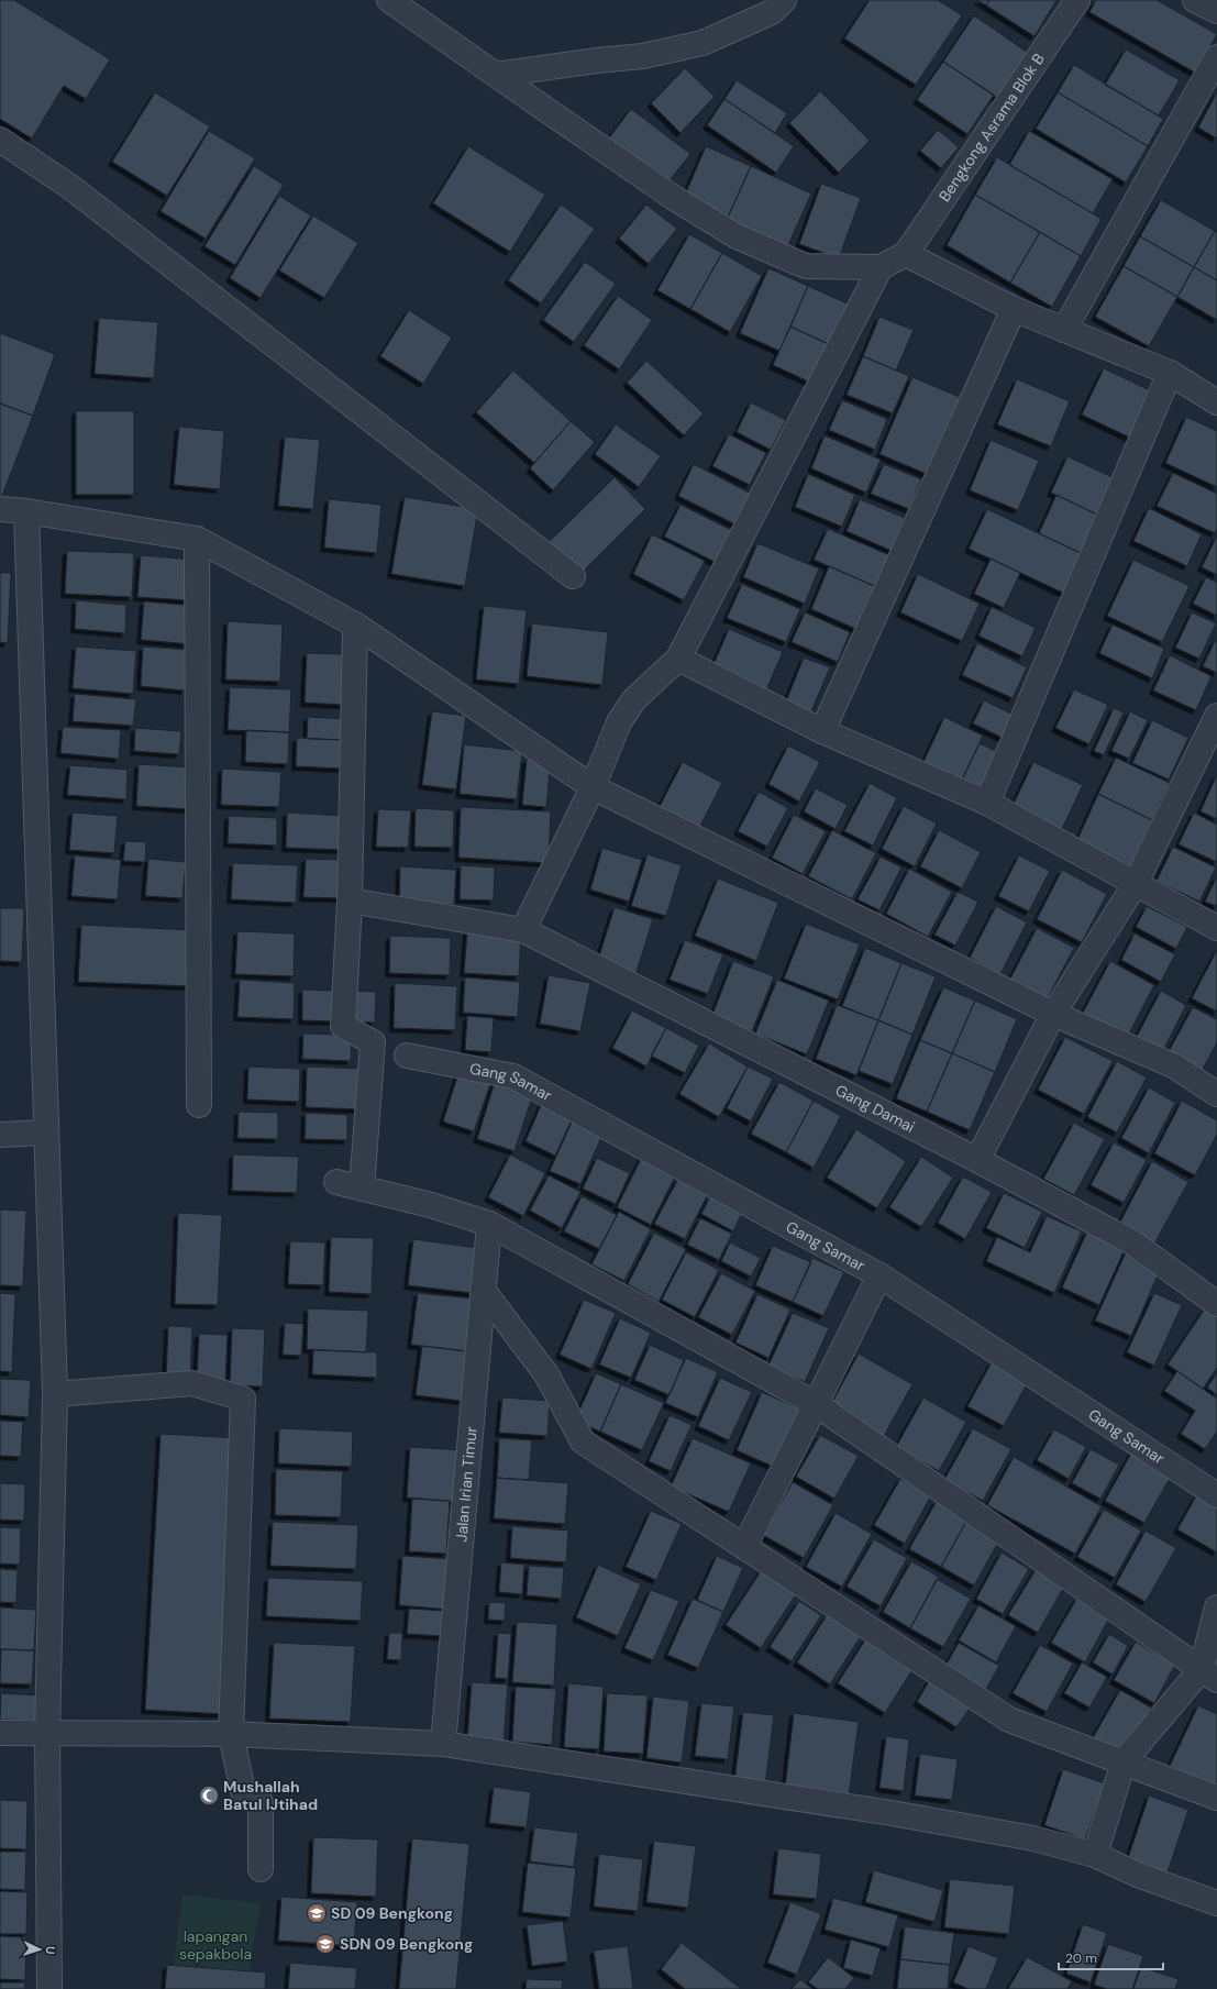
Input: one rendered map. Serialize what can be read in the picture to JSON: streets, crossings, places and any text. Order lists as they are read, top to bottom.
{
  "streets": {
    "street": [
      "Bengkong Asrama Blok B",
      "Gang Samar",
      "Gang Damai",
      "Jalan Irian Timur"
    ]
  },
  "parks": ["lapangan sepakbola"],
  "places": {
    "mosque": ["Mushallah Batul IJtihad"],
    "school or university": ["SD 09 Bengkong", "SDN 09 Bengkong"]
  },
  "scale_bar": "20 m",
  "north": "right"
}
